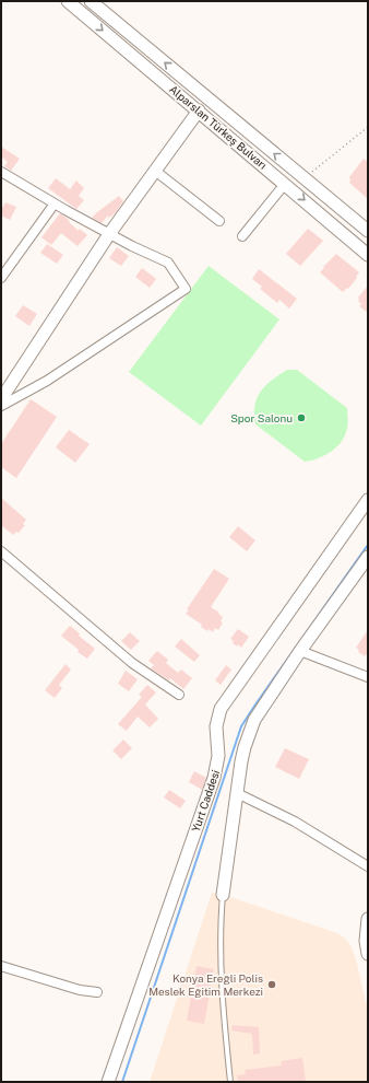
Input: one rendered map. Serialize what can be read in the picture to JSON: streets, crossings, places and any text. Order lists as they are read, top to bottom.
{
  "streets": {
    "street": ["Alparslan Türkeş Bulvarı", "Yurt Caddesi"]
  },
  "places": ["Spor Salonu", "Konya Ereğli Polis Meslek Eğitim Merkezi"]
}
